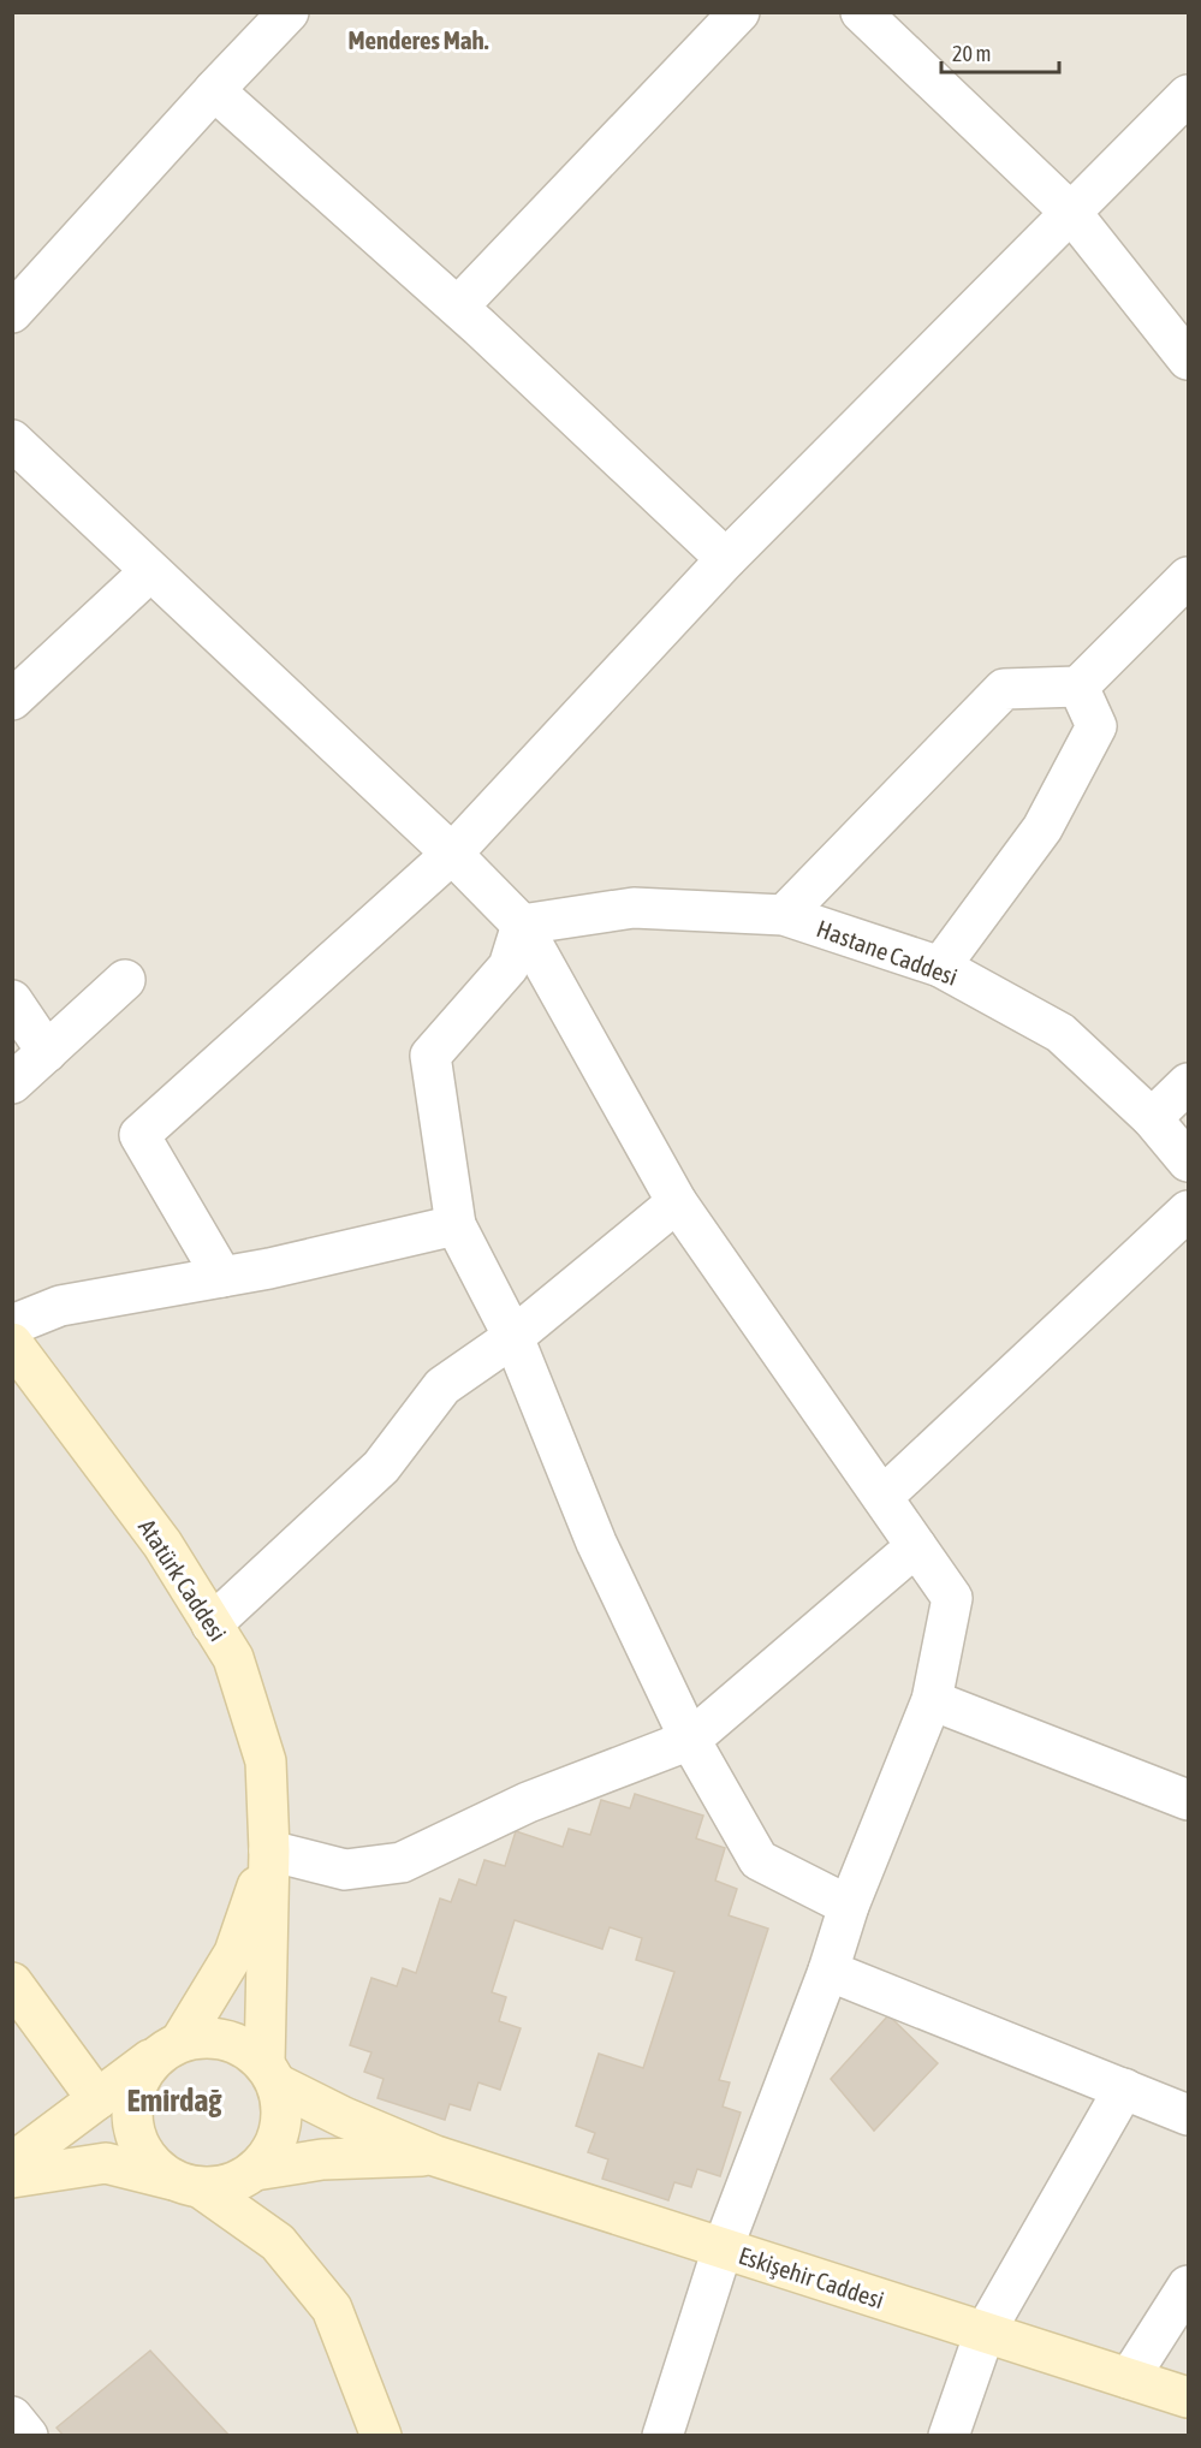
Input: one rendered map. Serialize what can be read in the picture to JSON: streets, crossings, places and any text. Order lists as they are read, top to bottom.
{
  "streets": {
    "main road": ["Atatürk Caddesi", "Eskişehir Caddesi"],
    "street": ["Hastane Caddesi"]
  },
  "crossings": [
    ["Atatürk Caddesi", "Eskişehir Caddesi"]
  ],
  "districts": ["Menderes Mah.", "Emirdağ"],
  "scale_bar": "20 m"
}
